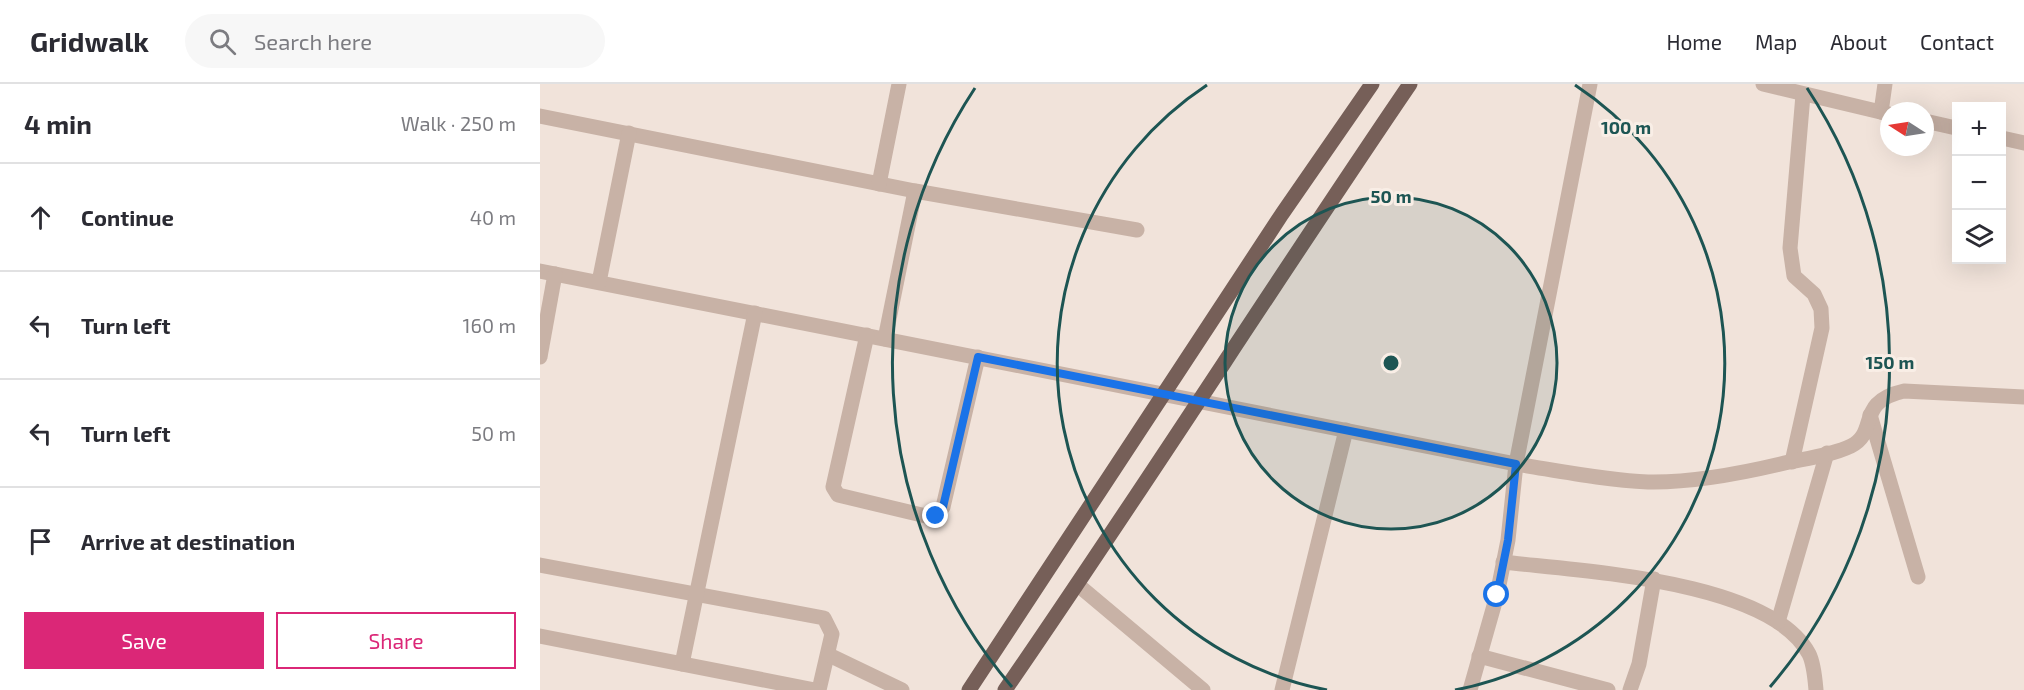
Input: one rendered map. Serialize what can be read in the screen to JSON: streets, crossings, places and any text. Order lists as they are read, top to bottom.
{
  "north": "left",
  "page": {
    "header": "Gridwalk",
    "search": "Search here",
    "nav": [
      "Home",
      "Map",
      "About",
      "Contact"
    ],
    "heading": ["4 min", "Walk · 250 m"],
    "map_buttons": ["+", "−"],
    "list": [
      ["Continue", "40 m"],
      ["Turn left", "160 m"],
      ["Turn left", "50 m"],
      "Arrive at destination"
    ],
    "buttons": ["Save", "Share"]
  },
  "rings": ["100 m", "50 m", "150 m"]
}
